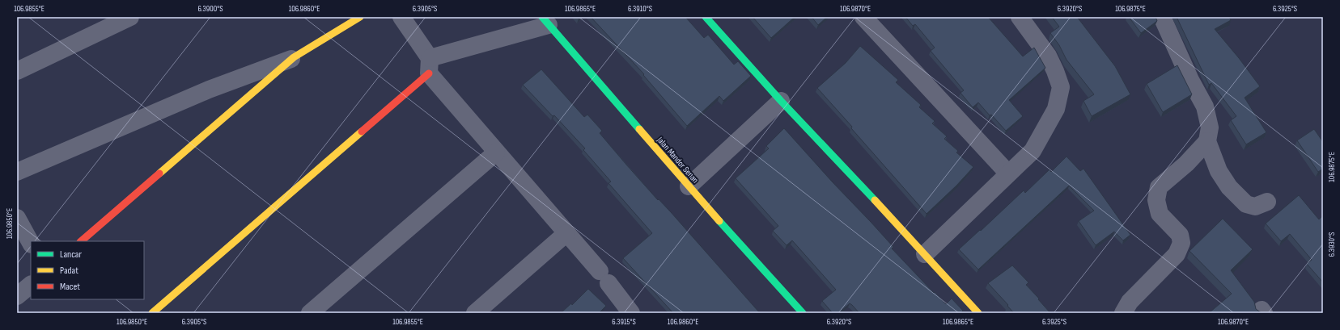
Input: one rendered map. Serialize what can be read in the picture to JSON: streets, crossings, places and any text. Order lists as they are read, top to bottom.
{
  "streets": {
    "street": ["Jalan Mandor Senan"]
  },
  "legend": ["Lancar", "Padat", "Macet"],
  "coordinates": [
    "106.9855°E",
    "6.3900°S",
    "106.9860°E",
    "6.3905°S",
    "106.9865°E",
    "6.3910°S",
    "106.9870°E",
    "6.3920°S",
    "106.9875°E",
    "6.3925°S",
    "106.9850°E",
    "6.3930°S",
    "6.3915°S"
  ]
}
